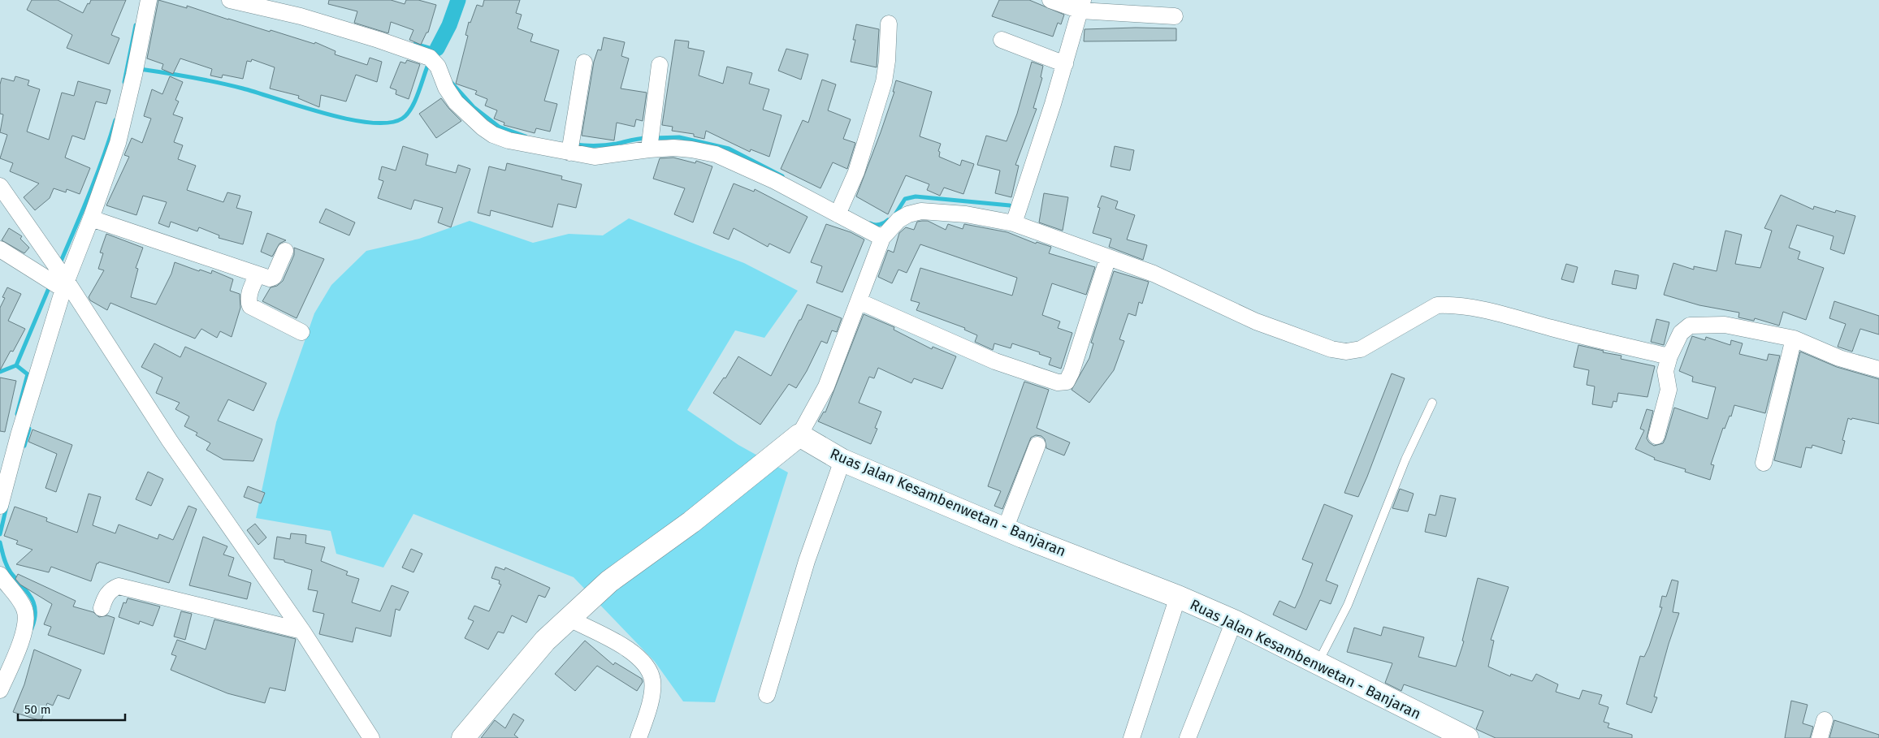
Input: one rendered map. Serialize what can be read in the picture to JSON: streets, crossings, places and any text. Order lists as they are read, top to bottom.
{
  "streets": {
    "main road": ["Ruas Jalan Kesambenwetan - Banjaran"]
  },
  "scale_bar": "50 m"
}
